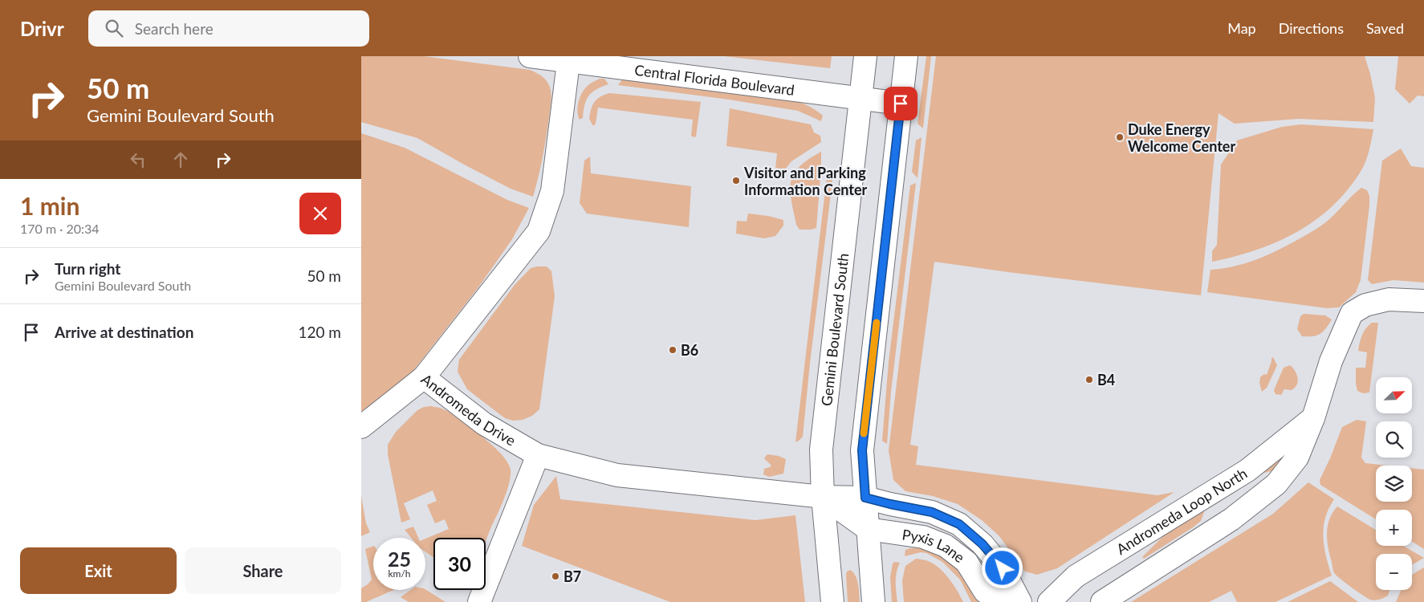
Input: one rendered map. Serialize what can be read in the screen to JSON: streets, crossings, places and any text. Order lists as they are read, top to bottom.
{
  "streets": {
    "street": [
      "Central Florida Boulevard",
      "Gemini Boulevard South",
      "Andromeda Drive",
      "Andromeda Loop North",
      "Pyxis Lane"
    ]
  },
  "crossings": [
    ["Central Florida Boulevard", "Gemini Boulevard South"],
    ["Central Florida Boulevard", "Andromeda Drive"],
    ["Gemini Boulevard South", "Andromeda Drive"],
    ["Gemini Boulevard South", "Pyxis Lane"],
    ["Andromeda Drive", "Pyxis Lane"]
  ],
  "places": [
    "Duke Energy Welcome Center",
    "Visitor and Parking Information Center",
    "B6",
    "B4",
    "B7"
  ],
  "north": "top right",
  "page": {
    "header": "Drivr",
    "search": "Search here",
    "nav": ["Map", "Directions", "Saved"],
    "turn": ["50 m", "Gemini Boulevard South"],
    "heading": ["1 min", "170 m · 20:34"],
    "list": [
      {
        "name": "Turn right",
        "note": "Gemini Boulevard South",
        "value": "50 m"
      },
      {
        "name": "Arrive at destination",
        "value": "120 m"
      }
    ],
    "map_buttons": ["+", "−"],
    "speed": "25 km/h",
    "limit": "30",
    "buttons": ["Exit", "Share"]
  }
}
